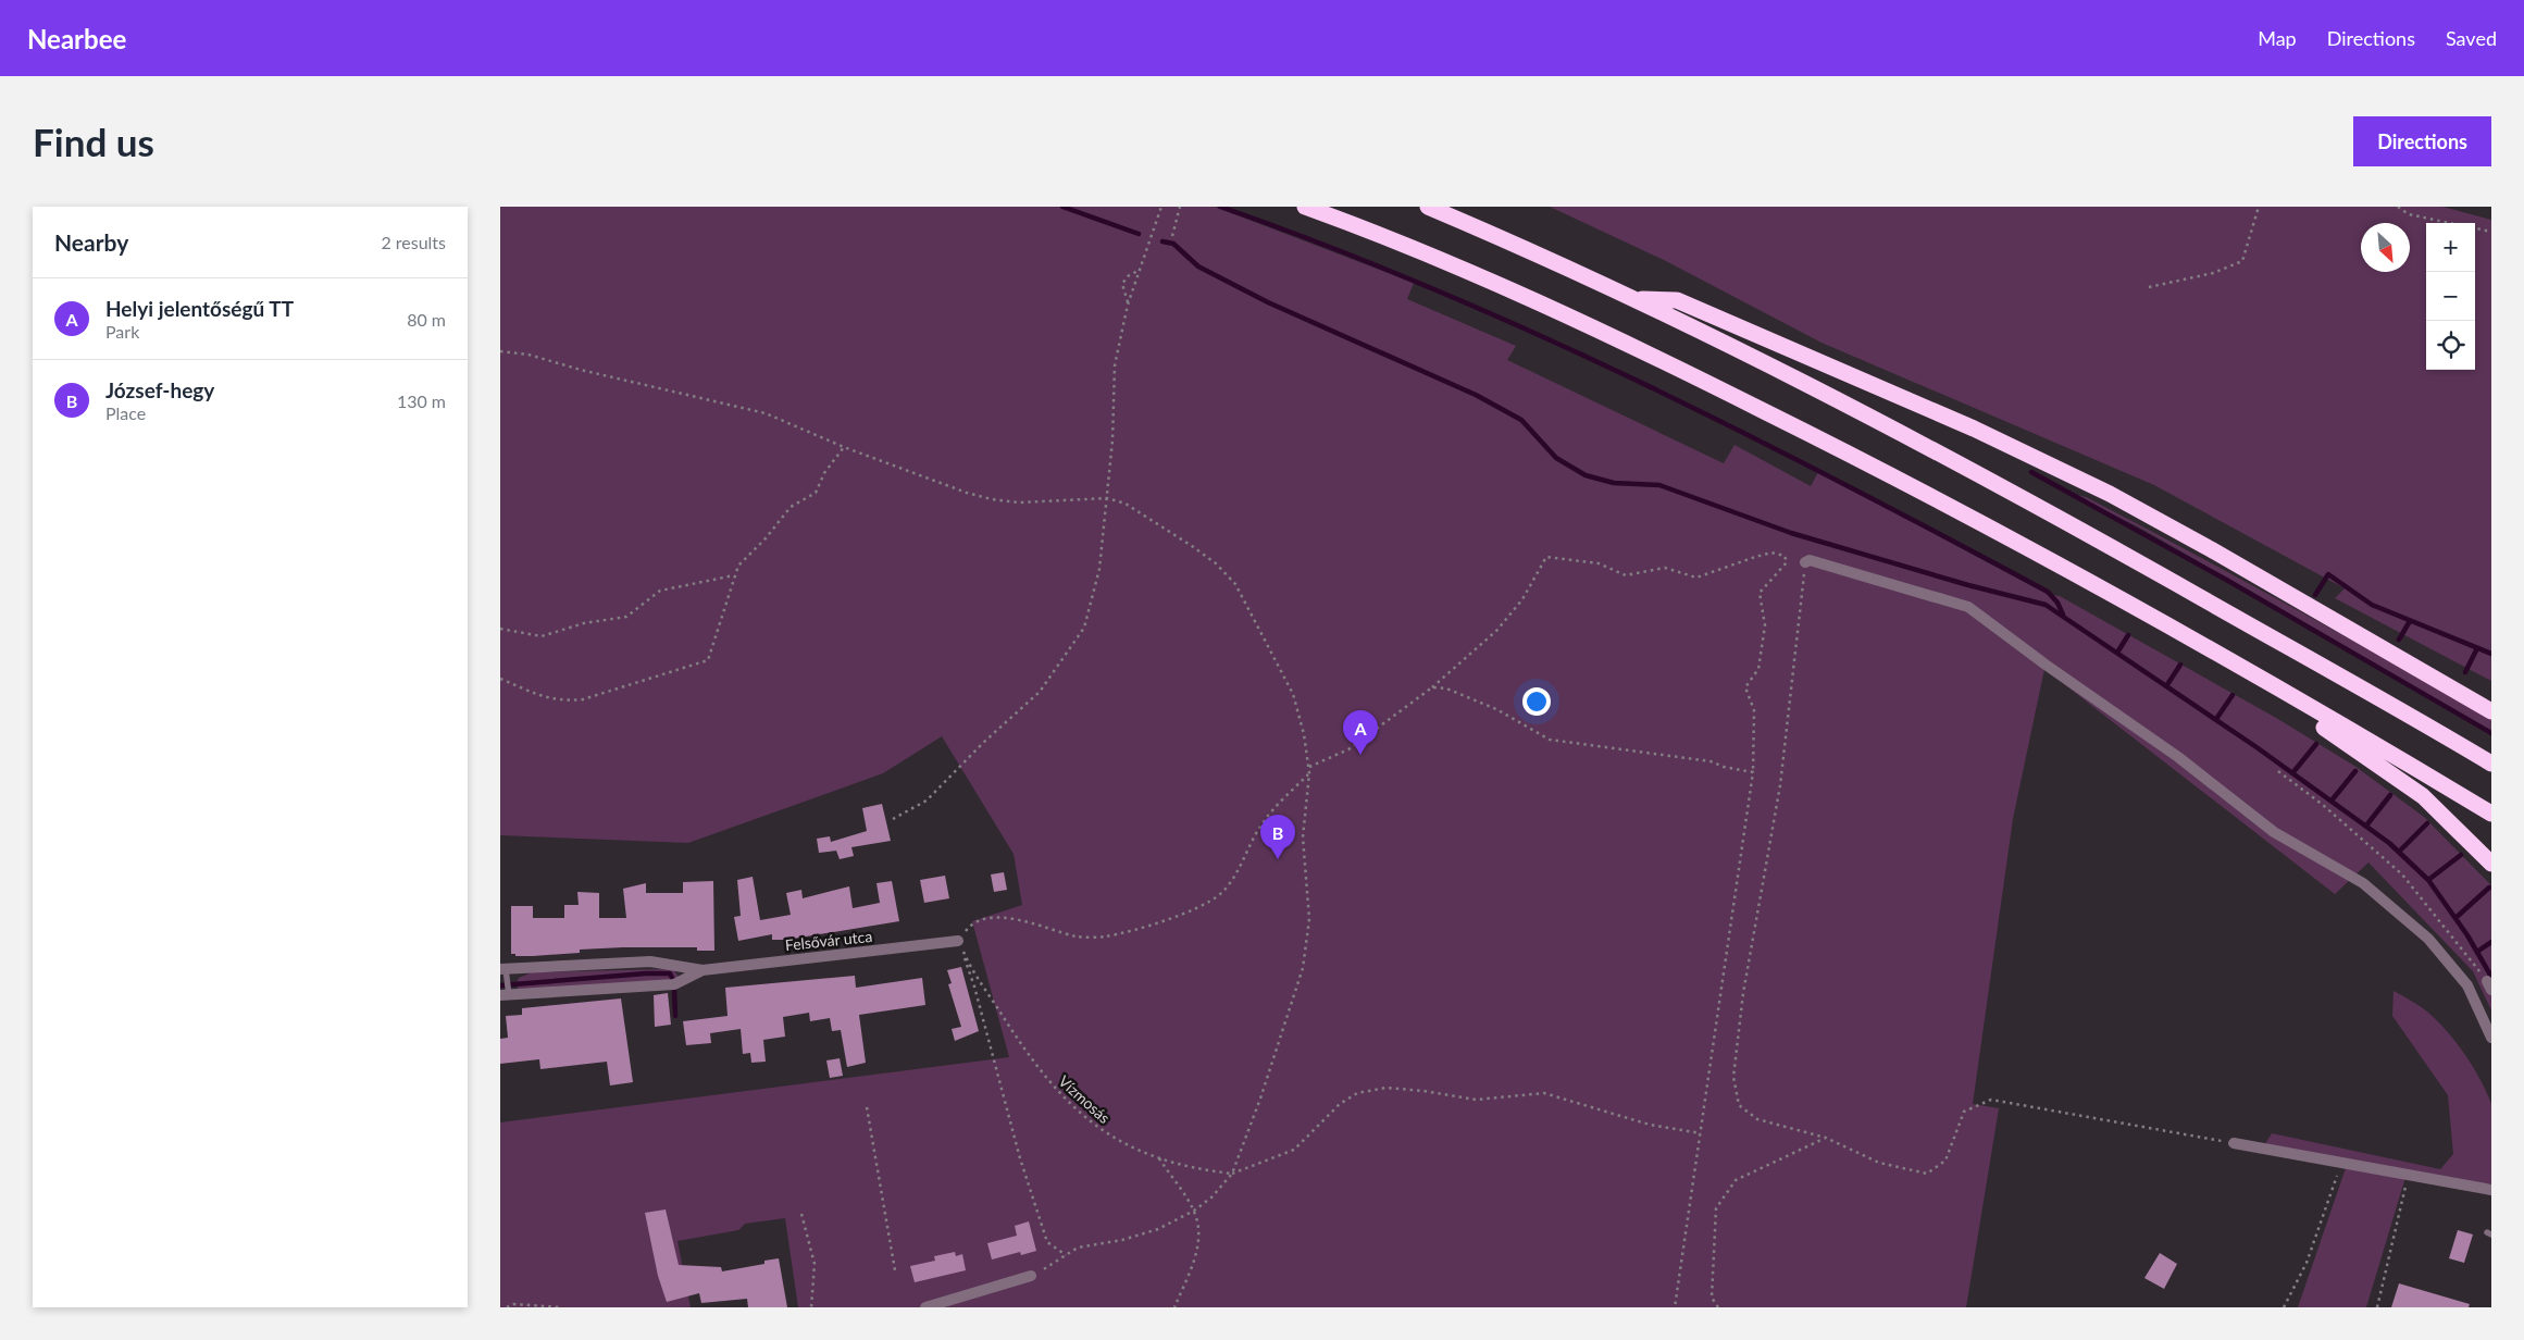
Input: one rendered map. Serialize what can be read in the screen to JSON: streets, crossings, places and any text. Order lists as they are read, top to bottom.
{
  "streets": {
    "street": ["Felsővár utca"],
    "path": ["Vízmosás"]
  },
  "crossings": [
    ["Felsővár utca", "Vízmosás"]
  ],
  "north": "bottom right",
  "page": {
    "header": "Nearbee",
    "nav": ["Map", "Directions", "Saved"],
    "buttons": "Directions",
    "title": "Find us",
    "heading": ["Nearby", "2 results"],
    "map_buttons": ["+", "−"],
    "list": [
      {
        "mark": "A",
        "name": "Helyi jelentőségű TT",
        "note": "Park",
        "value": "80 m"
      },
      {
        "mark": "B",
        "name": "József-hegy",
        "note": "Place",
        "value": "130 m"
      }
    ],
    "pins": ["A", "B"]
  }
}
